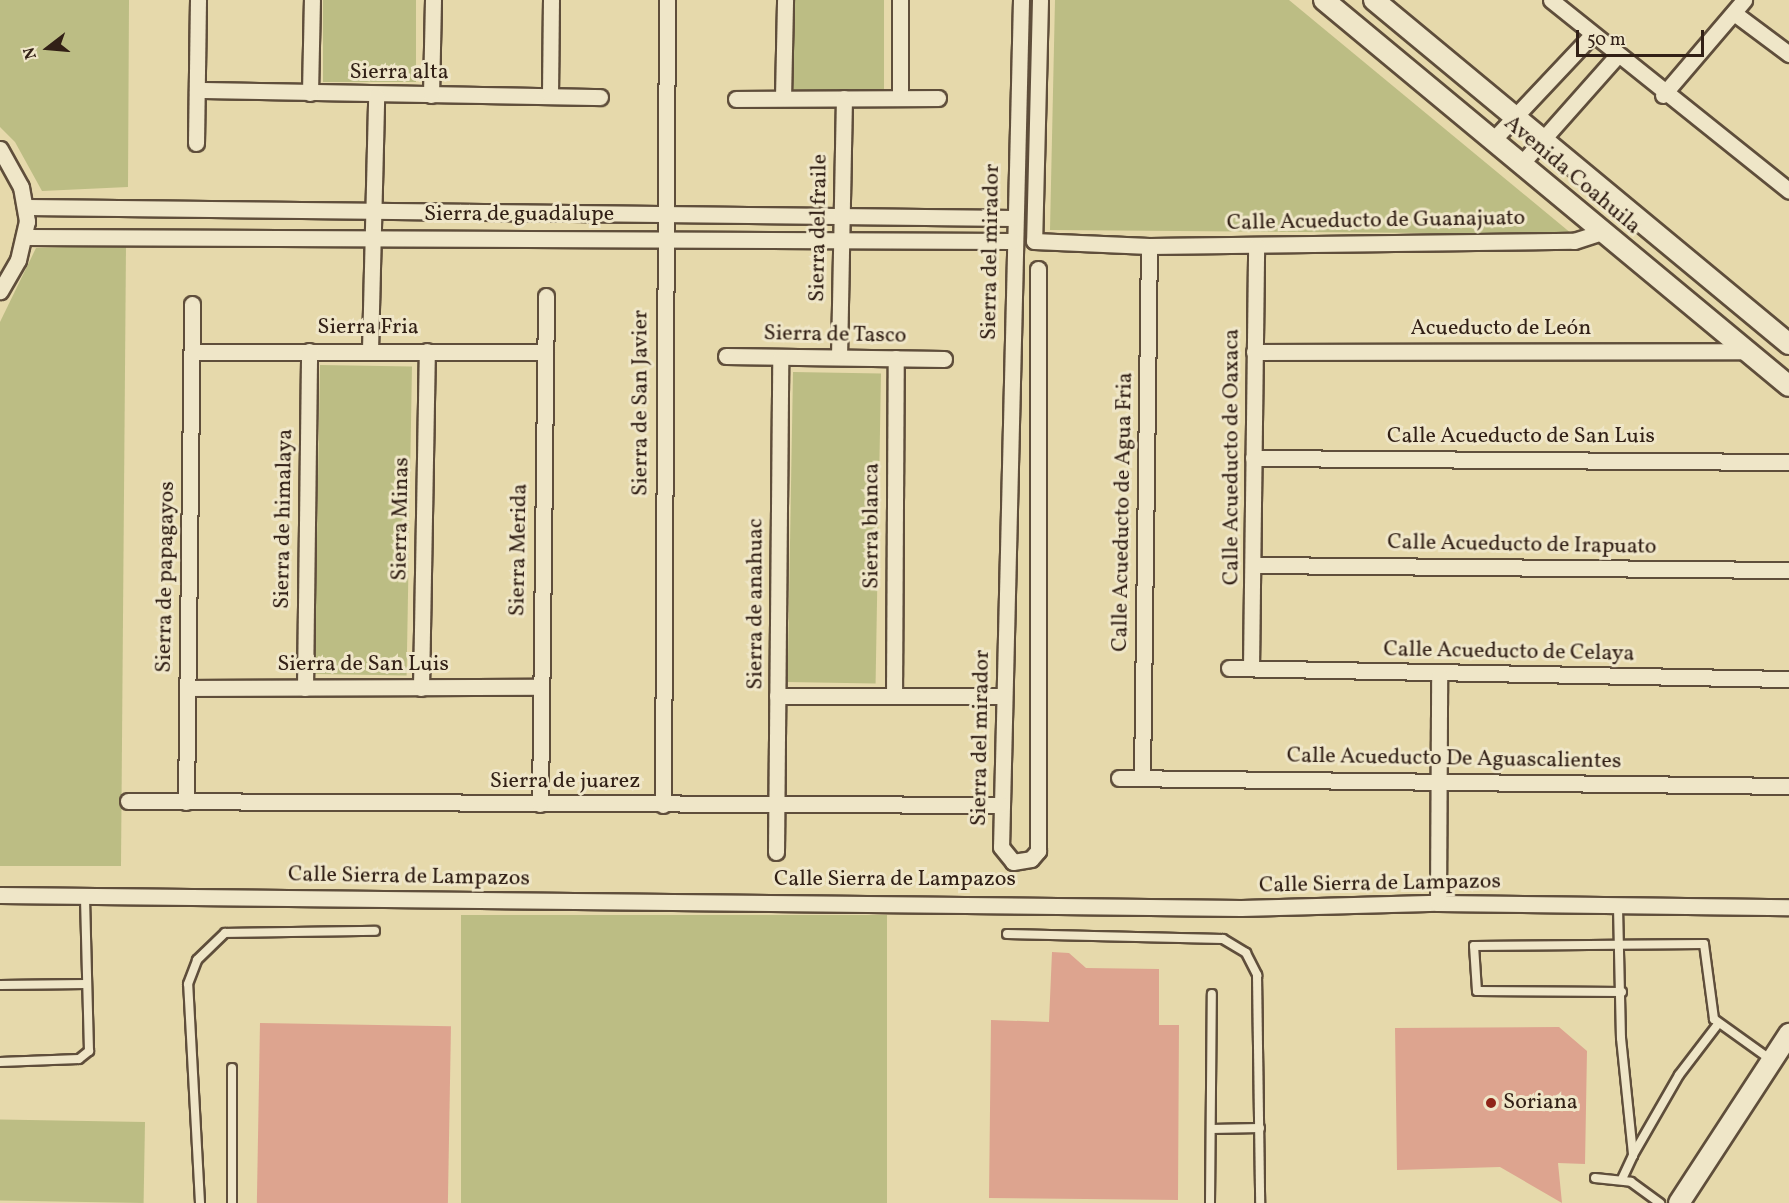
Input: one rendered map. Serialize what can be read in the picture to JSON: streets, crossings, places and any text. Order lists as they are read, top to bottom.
{
  "streets": {
    "street": [
      "Sierra alta",
      "Avenida Coahuila",
      "Sierra de guadalupe",
      "Calle Acueducto de Guanajuato",
      "Sierra del fraile",
      "Sierra del mirador",
      "Sierra Fria",
      "Acueducto de León",
      "Sierra de Tasco",
      "Sierra de San Javier",
      "Calle Acueducto de San Luis",
      "Calle Acueducto de Oaxaca",
      "Calle Acueducto de Agua Fria",
      "Sierra de himalaya",
      "Sierra Minas",
      "Sierra blanca",
      "Calle Acueducto de Irapuato",
      "Sierra Merida",
      "Sierra de papagayos",
      "Sierra de anahuac",
      "Calle Acueducto de Celaya",
      "Sierra de San Luis",
      "Calle Acueducto De Aguascalientes",
      "Sierra de juarez",
      "Calle Sierra de Lampazos"
    ]
  },
  "crossings": [
    ["Avenida Coahuila", "Calle Acueducto de Guanajuato"],
    ["Avenida Coahuila", "Acueducto de León"],
    ["Sierra de guadalupe", "Sierra del fraile"],
    ["Sierra de guadalupe", "Sierra del mirador"],
    ["Sierra de guadalupe", "Sierra de San Javier"],
    ["Calle Acueducto de Guanajuato", "Sierra del mirador"],
    ["Calle Acueducto de Guanajuato", "Calle Acueducto de Oaxaca"],
    ["Calle Acueducto de Guanajuato", "Calle Acueducto de Agua Fria"],
    ["Sierra del fraile", "Sierra de Tasco"],
    ["Sierra del mirador", "Sierra de juarez"],
    ["Sierra Fria", "Sierra de himalaya"],
    ["Sierra Fria", "Sierra Minas"],
    ["Sierra Fria", "Sierra Merida"],
    ["Sierra Fria", "Sierra de papagayos"],
    ["Acueducto de León", "Calle Acueducto de Oaxaca"],
    ["Sierra de Tasco", "Sierra blanca"],
    ["Sierra de Tasco", "Sierra de anahuac"],
    ["Sierra de San Javier", "Sierra de juarez"],
    ["Calle Acueducto de San Luis", "Calle Acueducto de Oaxaca"],
    ["Calle Acueducto de Oaxaca", "Calle Acueducto de Irapuato"],
    ["Calle Acueducto de Oaxaca", "Calle Acueducto de Celaya"],
    ["Calle Acueducto de Agua Fria", "Calle Acueducto De Aguascalientes"],
    ["Sierra de himalaya", "Sierra de San Luis"],
    ["Sierra Minas", "Sierra de San Luis"],
    ["Sierra Merida", "Sierra de San Luis"],
    ["Sierra Merida", "Sierra de juarez"],
    ["Sierra de papagayos", "Sierra de San Luis"],
    ["Sierra de papagayos", "Sierra de juarez"],
    ["Sierra de anahuac", "Sierra de juarez"]
  ],
  "places": ["Soriana"],
  "scale_bar": "50 m",
  "north": "left"
}
